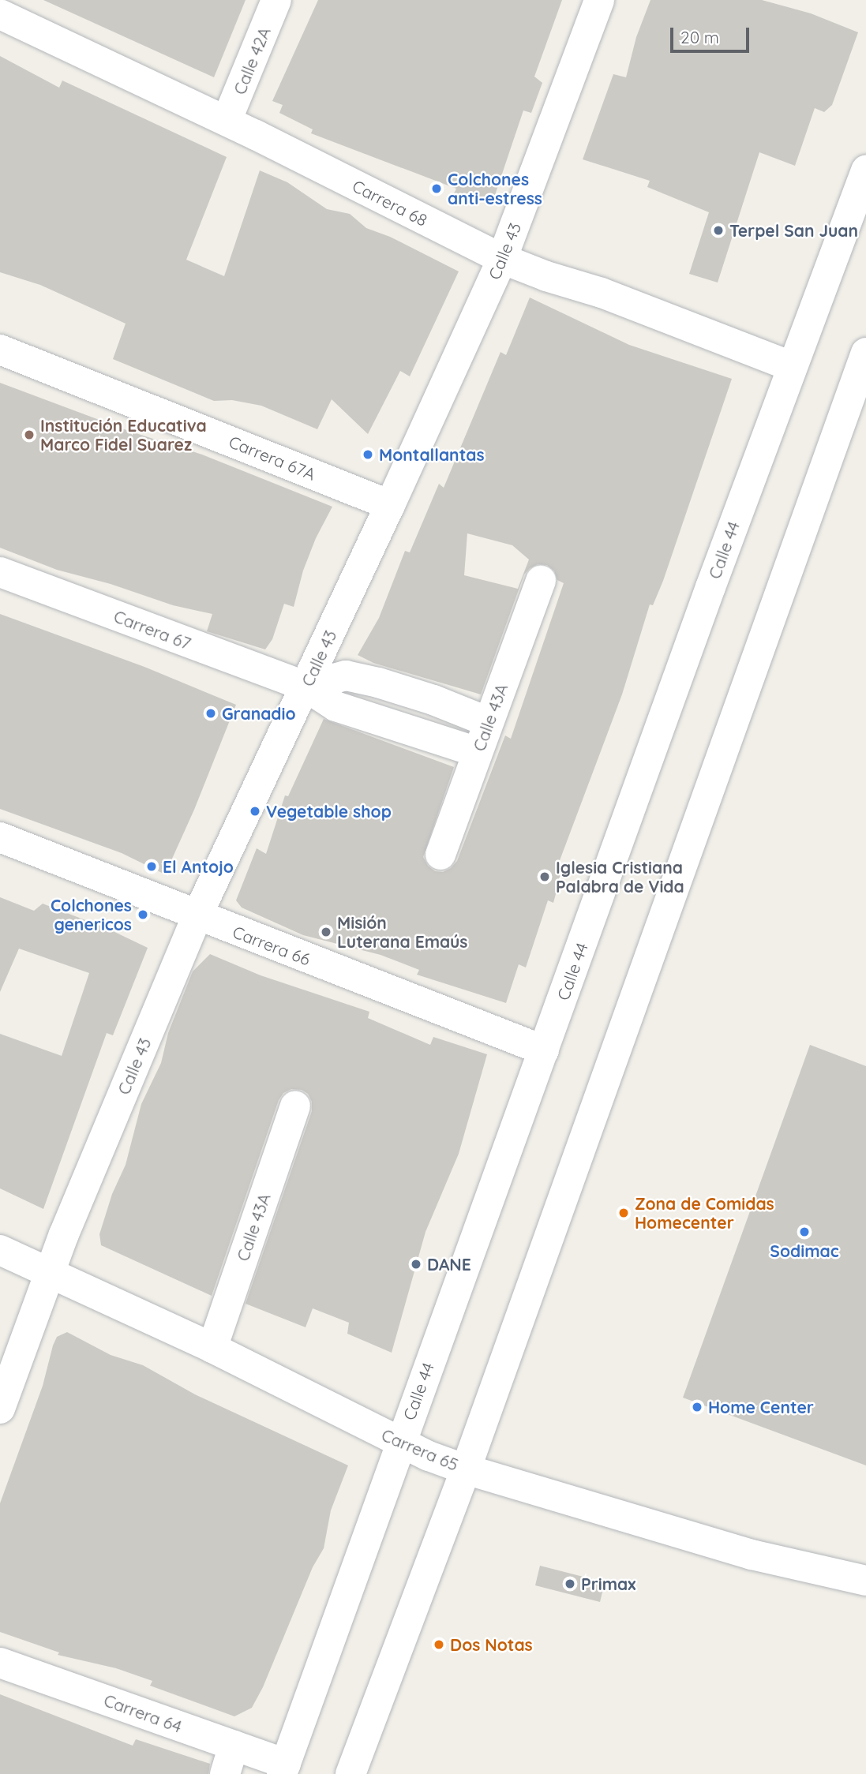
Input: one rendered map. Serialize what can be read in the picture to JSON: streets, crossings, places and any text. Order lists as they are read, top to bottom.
{
  "streets": {
    "street": [
      "Calle 42A",
      "Carrera 68",
      "Calle 43",
      "Carrera 67A",
      "Calle 44",
      "Carrera 67",
      "Calle 43A",
      "Carrera 66",
      "Carrera 65",
      "Carrera 64"
    ]
  },
  "crossings": [
    ["Calle 42A", "Carrera 68"],
    ["Carrera 68", "Calle 43"],
    ["Carrera 68", "Calle 44"],
    ["Calle 43", "Carrera 67A"],
    ["Calle 43", "Carrera 67"],
    ["Calle 43", "Carrera 66"],
    ["Calle 43", "Carrera 65"],
    ["Calle 44", "Carrera 66"],
    ["Calle 44", "Carrera 65"],
    ["Calle 44", "Carrera 64"],
    ["Carrera 67", "Calle 43A"],
    ["Calle 43A", "Carrera 65"]
  ],
  "places": [
    "Colchones anti-estress",
    "Terpel San Juan",
    "Institución Educativa Marco Fidel Suarez",
    "Montallantas",
    "Granadio",
    "Vegetable shop",
    "El Antojo",
    "Iglesia Cristiana Palabra de Vida",
    "Colchones genericos",
    "Misión Luterana Emaús",
    "Zona de Comidas Homecenter",
    "Sodimac",
    "DANE",
    "Home Center",
    "Primax",
    "Dos Notas"
  ],
  "scale_bar": "20 m"
}
